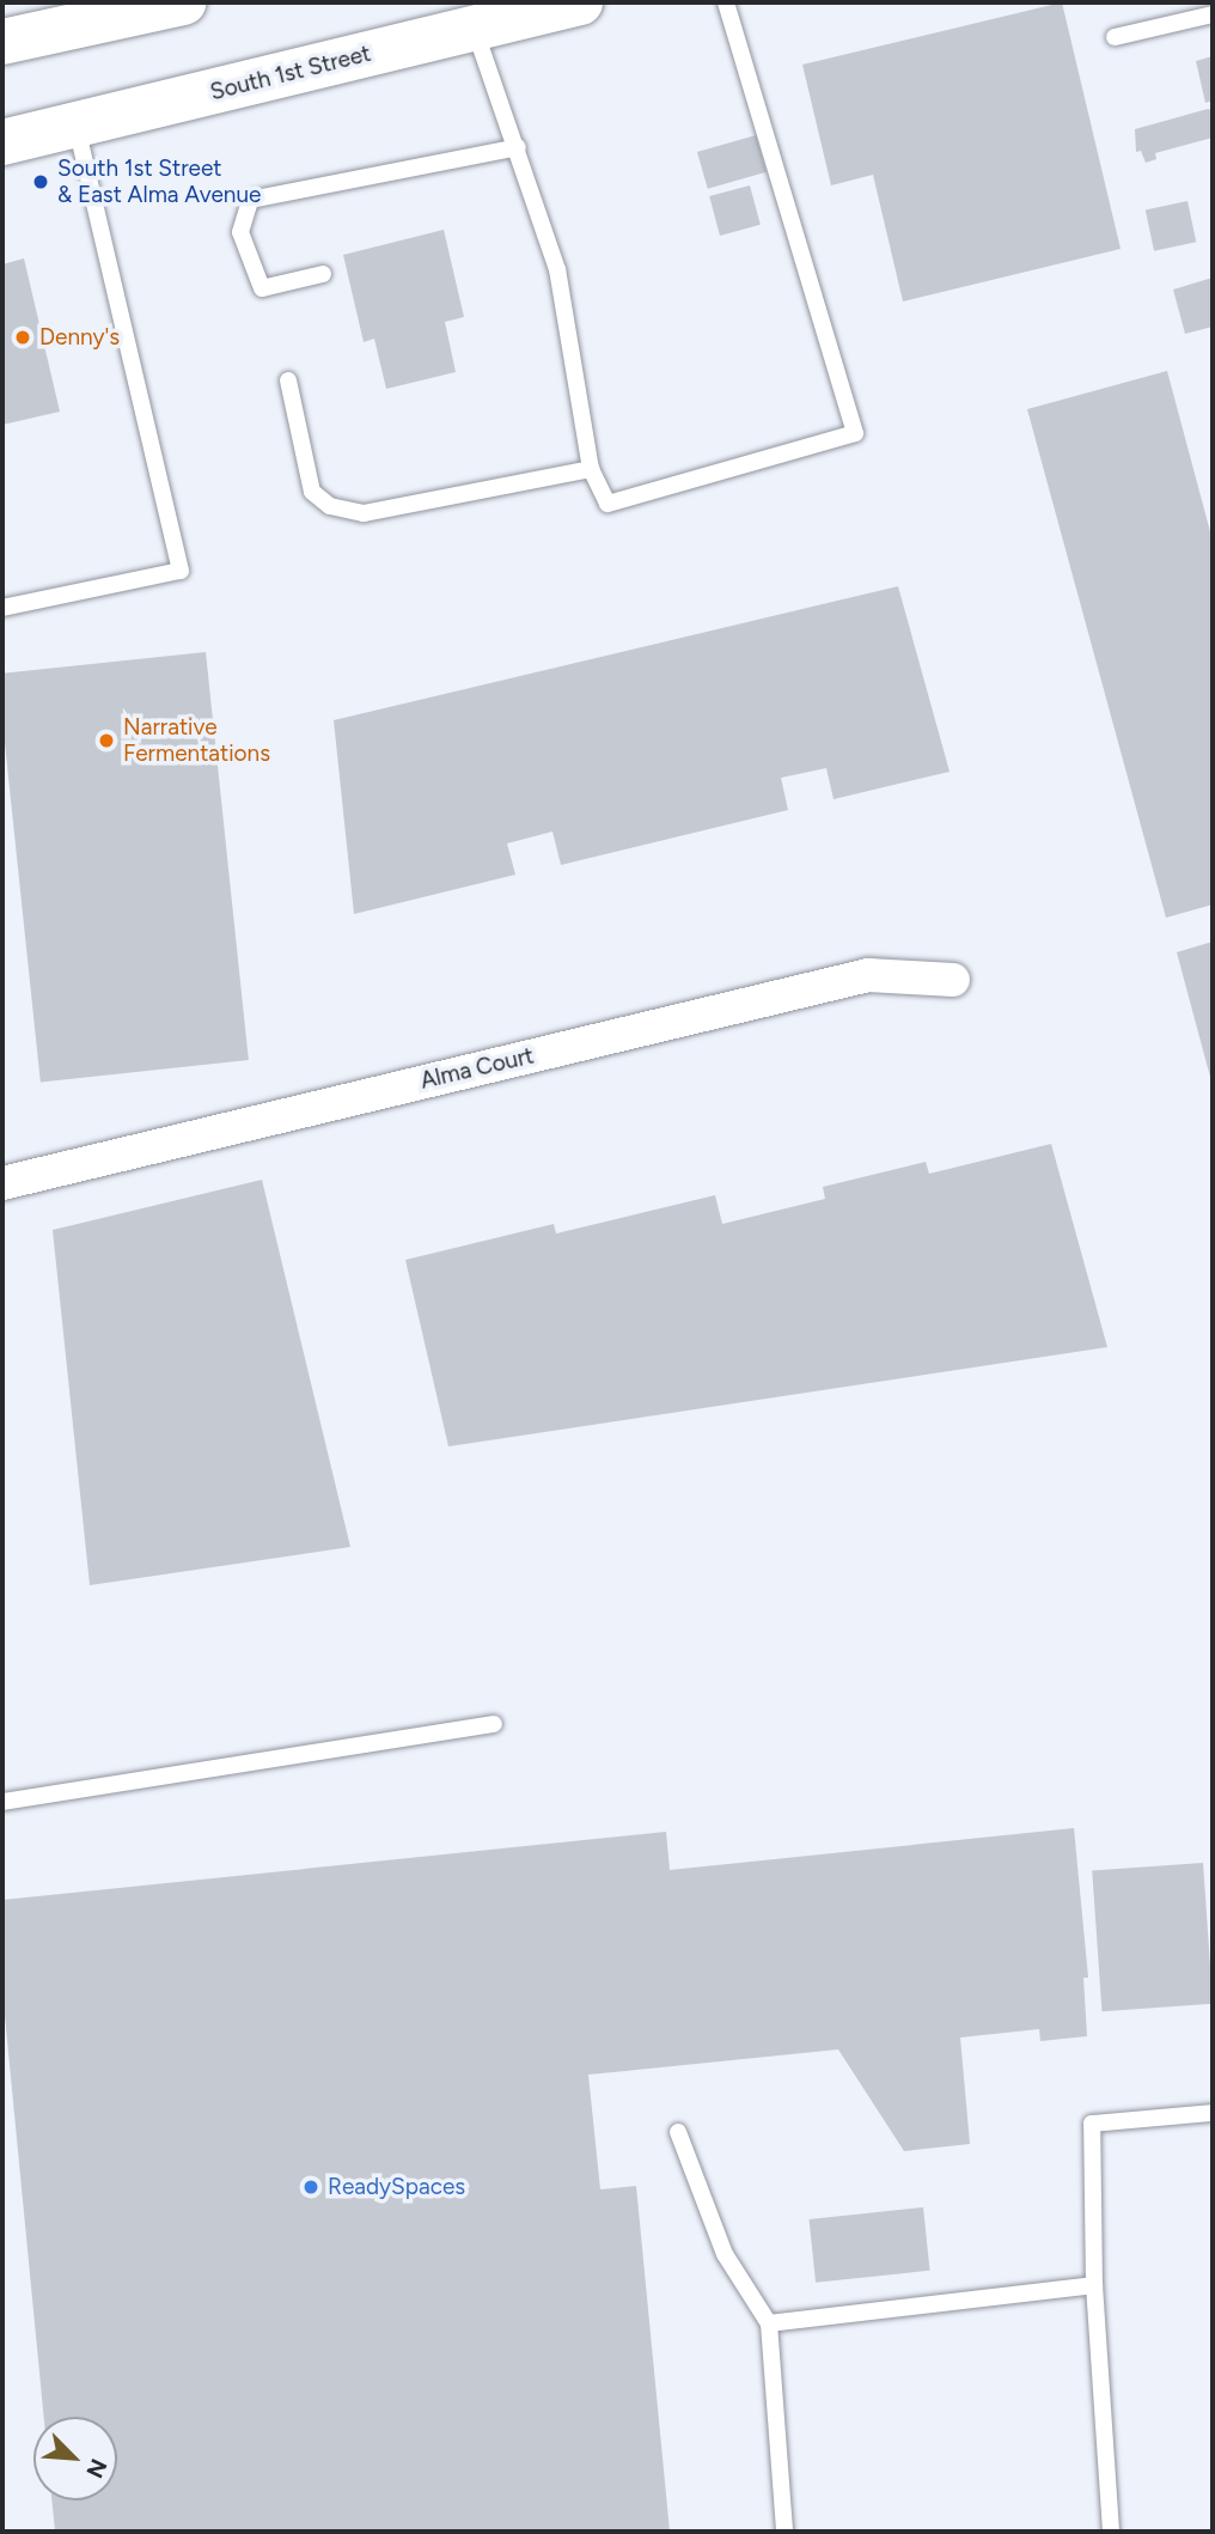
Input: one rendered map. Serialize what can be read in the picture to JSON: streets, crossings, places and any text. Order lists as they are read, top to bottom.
{
  "streets": {
    "main road": ["South 1st Street"],
    "street": ["Alma Court"]
  },
  "places": [
    "South 1st Street & East Alma Avenue",
    "Denny's",
    "Narrative Fermentations",
    "ReadySpaces"
  ],
  "north": "bottom right"
}
